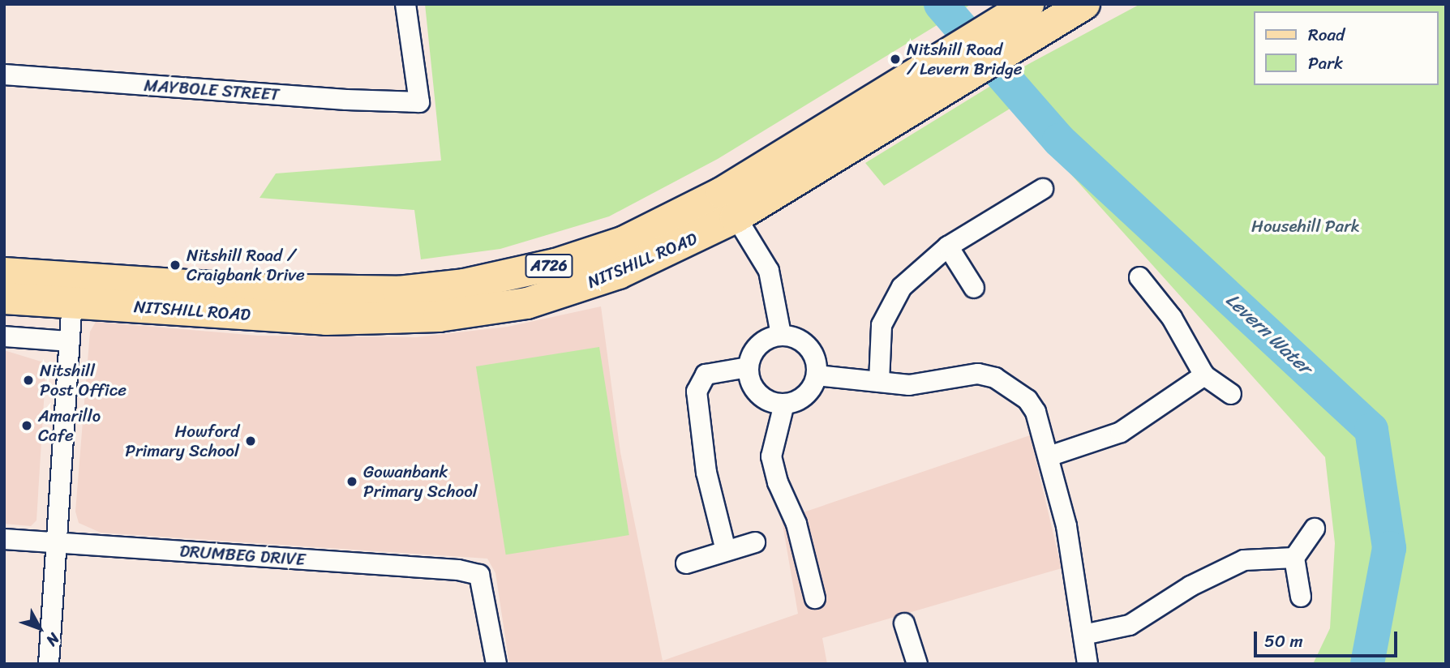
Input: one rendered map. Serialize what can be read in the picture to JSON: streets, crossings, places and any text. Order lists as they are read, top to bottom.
{
  "streets": {
    "main road": ["NITSHILL ROAD", "A726"],
    "street": ["MAYBOLE STREET", "DRUMBEG DRIVE"]
  },
  "water": ["Levern Water"],
  "parks": ["Househill Park"],
  "places": [
    "Nitshill Road / Levern Bridge",
    "Nitshill Road / Craigbank Drive",
    "Nitshill Post Office",
    "Amarillo Cafe",
    "Howford Primary School",
    "Gowanbank Primary School"
  ],
  "legend": ["Road", "Park"],
  "scale_bar": "50 m",
  "north": "bottom right"
}
